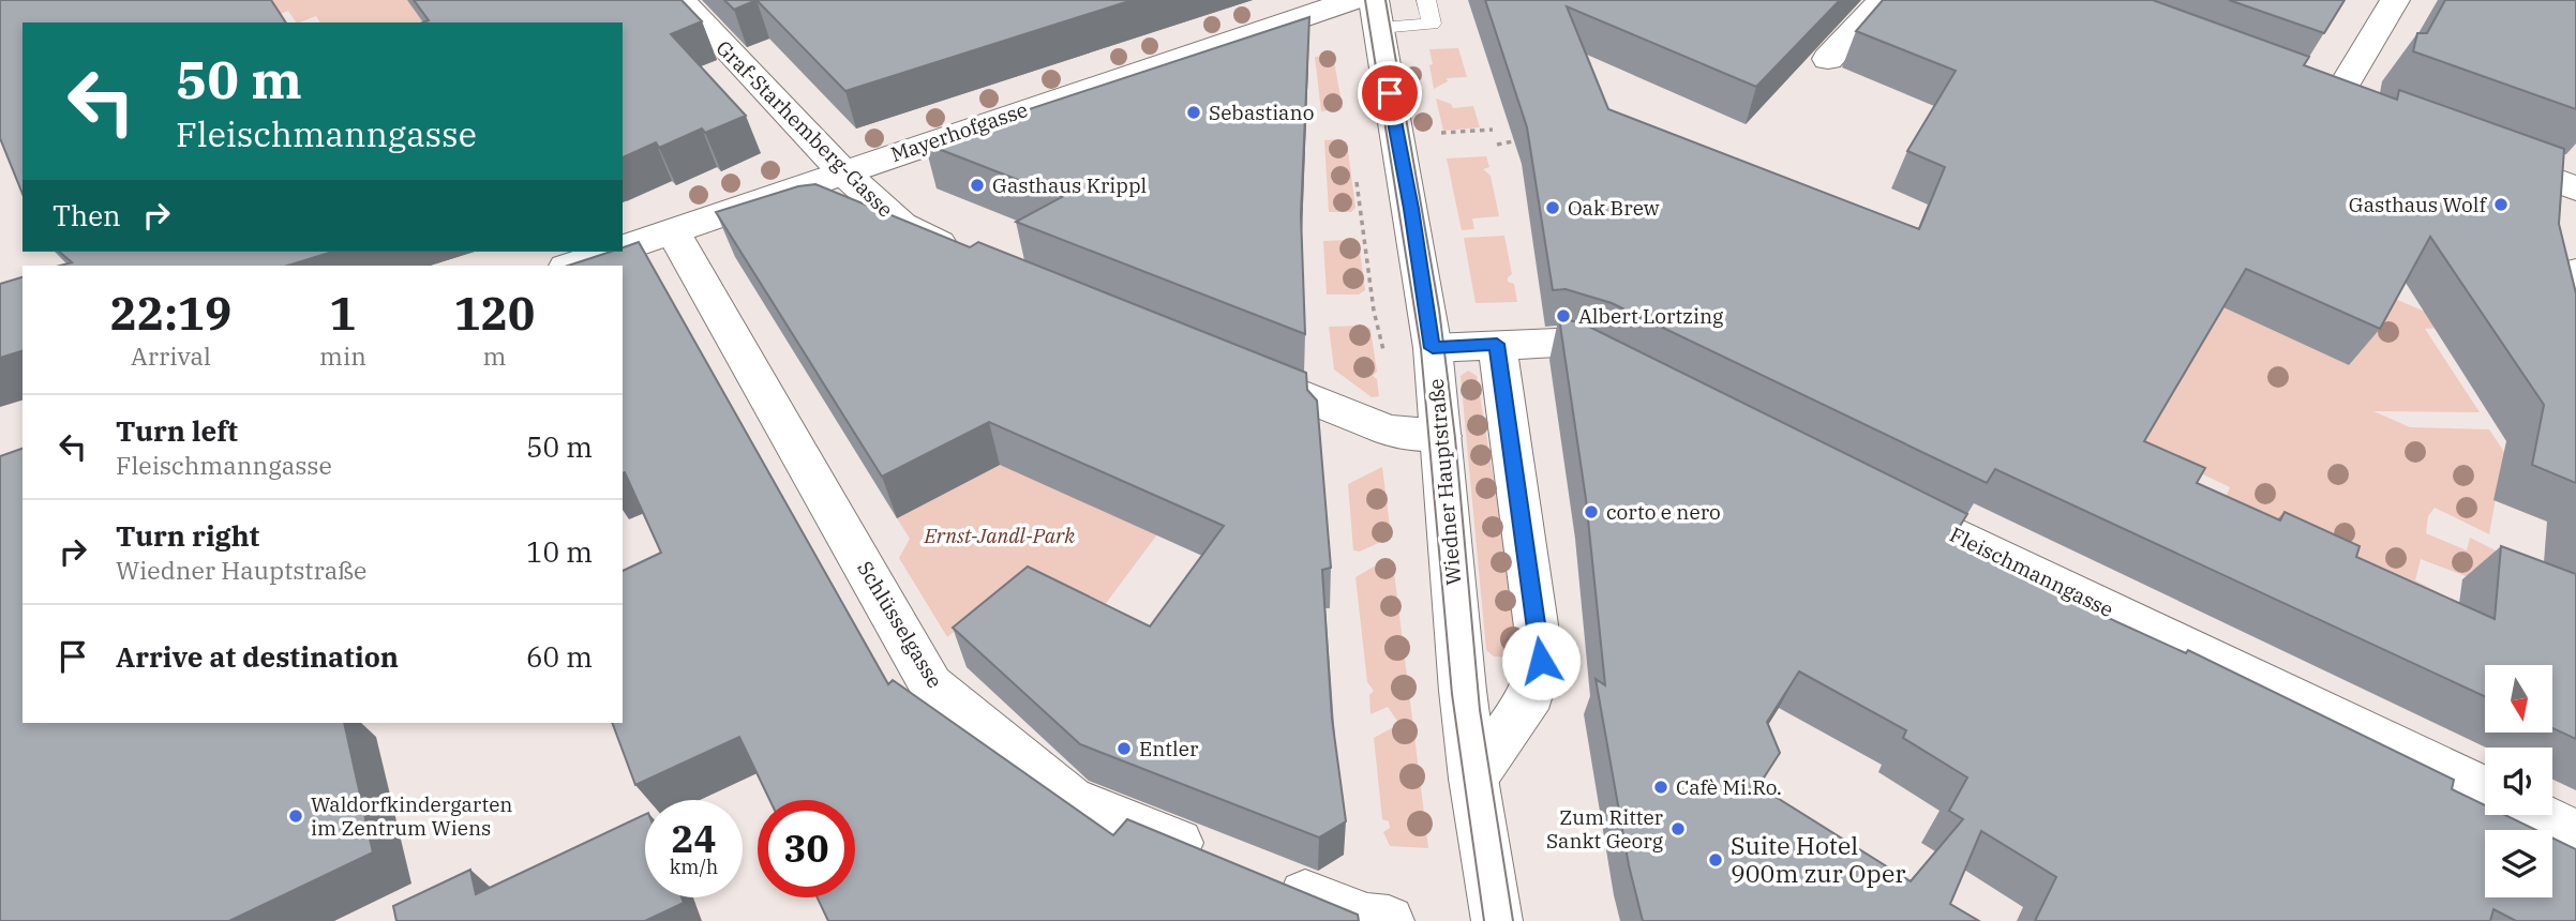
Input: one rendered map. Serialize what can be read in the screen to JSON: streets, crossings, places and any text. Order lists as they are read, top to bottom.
{
  "streets": {
    "street": [
      "Graf-Starhemberg-Gasse",
      "Mayerhofgasse",
      "Wiedner Hauptstraße",
      "Fleischmanngasse",
      "Schlüsselgasse"
    ]
  },
  "crossings": [
    ["Graf-Starhemberg-Gasse", "Mayerhofgasse"],
    ["Mayerhofgasse", "Schlüsselgasse"]
  ],
  "parks": ["Ernst-Jandl-Park"],
  "places": [
    "Sebastiano",
    "Gasthaus Krippl",
    "Gasthaus Wolf",
    "Oak Brew",
    "Albert Lortzing",
    "corto e nero",
    "Entler",
    "Cafè Mi.Ro.",
    "Waldorfkindergarten im Zentrum Wiens",
    "Zum Ritter Sankt Georg",
    "Suite Hotel 900m zur Oper"
  ],
  "north": "bottom",
  "page": {
    "turn": ["50 m", "Fleischmanngasse"],
    "then": "Then",
    "eta": [
      "22:19",
      "Arrival",
      "1",
      "min",
      "120",
      "m"
    ],
    "list": [
      {
        "name": "Turn left",
        "note": "Fleischmanngasse",
        "value": "50 m"
      },
      {
        "name": "Turn right",
        "note": "Wiedner Hauptstraße",
        "value": "10 m"
      },
      {
        "name": "Arrive at destination",
        "value": "60 m"
      }
    ],
    "speed": "24 km/h",
    "limit": "30"
  }
}
